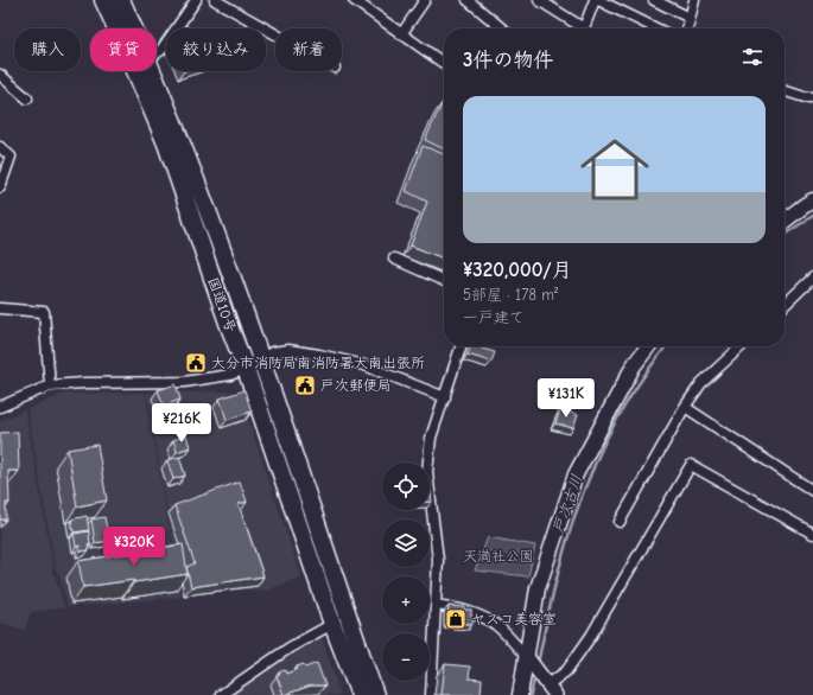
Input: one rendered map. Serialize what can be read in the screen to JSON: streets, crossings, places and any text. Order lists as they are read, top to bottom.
{
  "streets": {
    "highway": ["国道10号"]
  },
  "water": ["戸次古川"],
  "parks": ["天満社公園"],
  "places": {
    "public building": ["大分市消防局南消防署大南出張所", "戸次郵便局"],
    "shop": ["ヤスコ美容室"]
  },
  "page": {
    "chip": [
      "購入",
      "賃貸",
      "絞り込み",
      "新着"
    ],
    "heading": "3件の物件",
    "list": [
      {
        "name": "¥320,000/月",
        "note": "5部屋 · 178 m² · 一戸建て"
      }
    ],
    "price": ["¥131K", "¥216K", "¥320K"],
    "map_buttons": ["+", "−"]
  }
}
